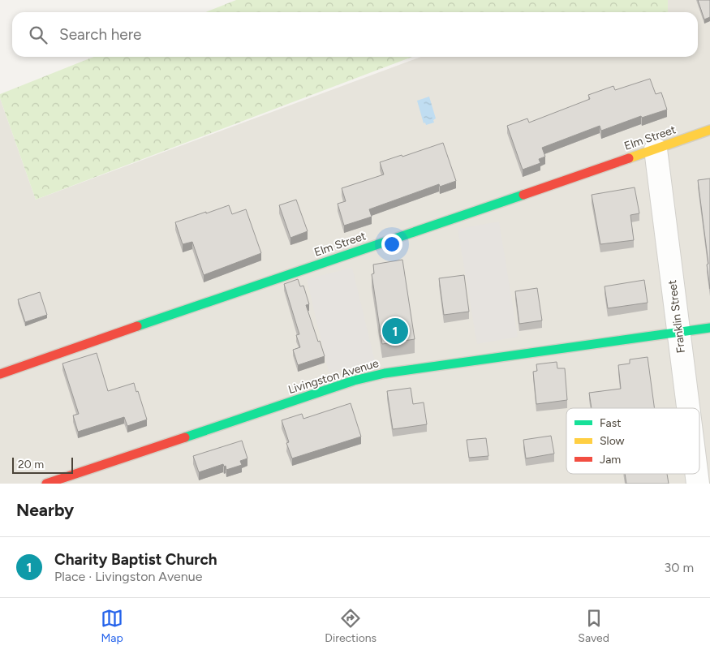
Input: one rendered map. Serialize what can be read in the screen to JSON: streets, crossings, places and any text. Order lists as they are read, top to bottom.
{
  "streets": {
    "street": ["Elm Street", "Franklin Street", "Livingston Avenue"]
  },
  "crossings": [
    ["Elm Street", "Franklin Street"],
    ["Franklin Street", "Livingston Avenue"]
  ],
  "legend": ["Fast", "Slow", "Jam"],
  "scale_bar": "20 m",
  "page": {
    "search": "Search here",
    "pins": "1",
    "scale": "20 m",
    "heading": "Nearby",
    "list": [
      {
        "mark": "1",
        "name": "Charity Baptist Church",
        "note": "Place · Livingston Avenue",
        "value": "30 m"
      }
    ],
    "nav": ["Map", "Directions", "Saved"]
  }
}
